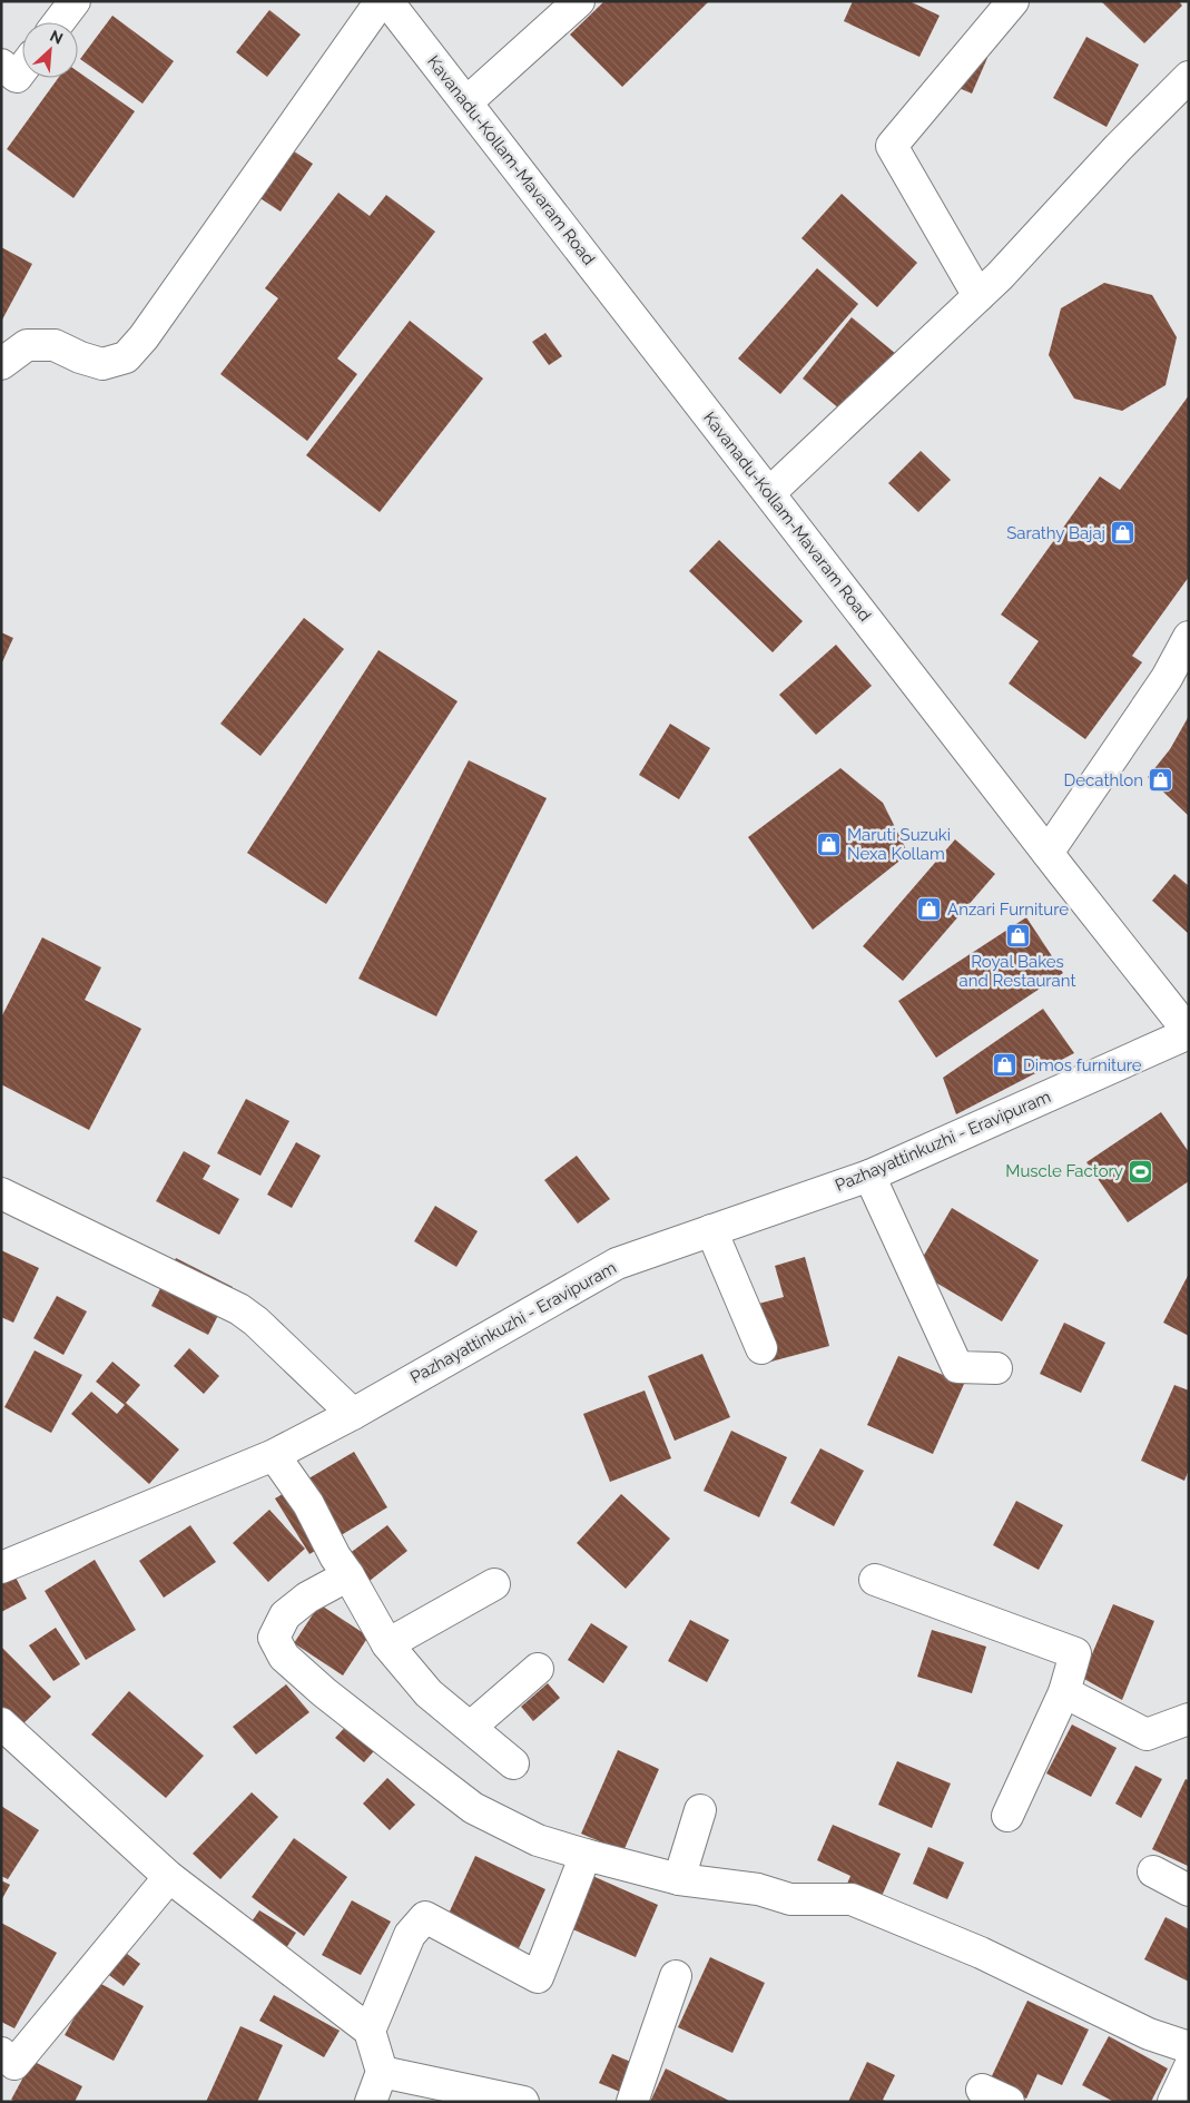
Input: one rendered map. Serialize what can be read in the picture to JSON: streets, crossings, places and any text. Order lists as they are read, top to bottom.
{
  "streets": {
    "street": ["Kavanadu-Kollam-Mavaram Road", "Pazhayattinkuzhi - Eravipuram"]
  },
  "crossings": [
    ["Kavanadu-Kollam-Mavaram Road", "Pazhayattinkuzhi - Eravipuram"]
  ],
  "places": {
    "shop": [
      "Sarathy Bajaj",
      "Decathlon",
      "Maruti Suzuki Nexa Kollam",
      "Anzari Furniture",
      "Royal Bakes and Restaurant",
      "Dimos furniture"
    ],
    "sports": ["Muscle Factory"]
  },
  "north": "top right"
}
